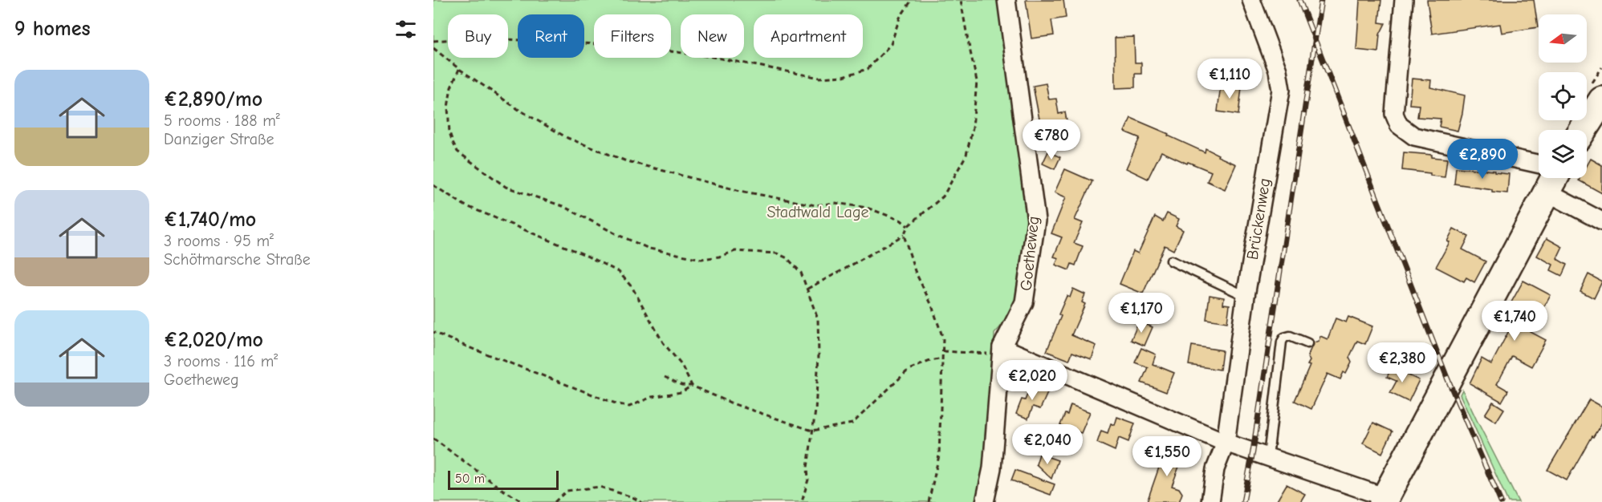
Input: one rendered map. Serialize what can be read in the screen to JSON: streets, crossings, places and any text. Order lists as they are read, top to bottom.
{
  "streets": {
    "street": ["Brückenweg", "Goetheweg"]
  },
  "parks": ["Stadtwald Lage"],
  "scale_bar": "50 m",
  "north": "left",
  "page": {
    "heading": "9 homes",
    "chip": [
      "Buy",
      "Rent",
      "Filters",
      "New",
      "Apartment"
    ],
    "list": [
      {
        "name": "€2,890/mo",
        "note": "5 rooms · 188 m² · Danziger Straße"
      },
      {
        "name": "€1,740/mo",
        "note": "3 rooms · 95 m² · Schötmarsche Straße"
      },
      {
        "name": "€2,020/mo",
        "note": "3 rooms · 116 m² · Goetheweg"
      }
    ],
    "price": [
      "€1,110",
      "€780",
      "€2,890",
      "€1,170",
      "€1,740",
      "€2,380",
      "€2,020",
      "€2,040",
      "€1,550"
    ],
    "scale": "50 m"
  }
}
